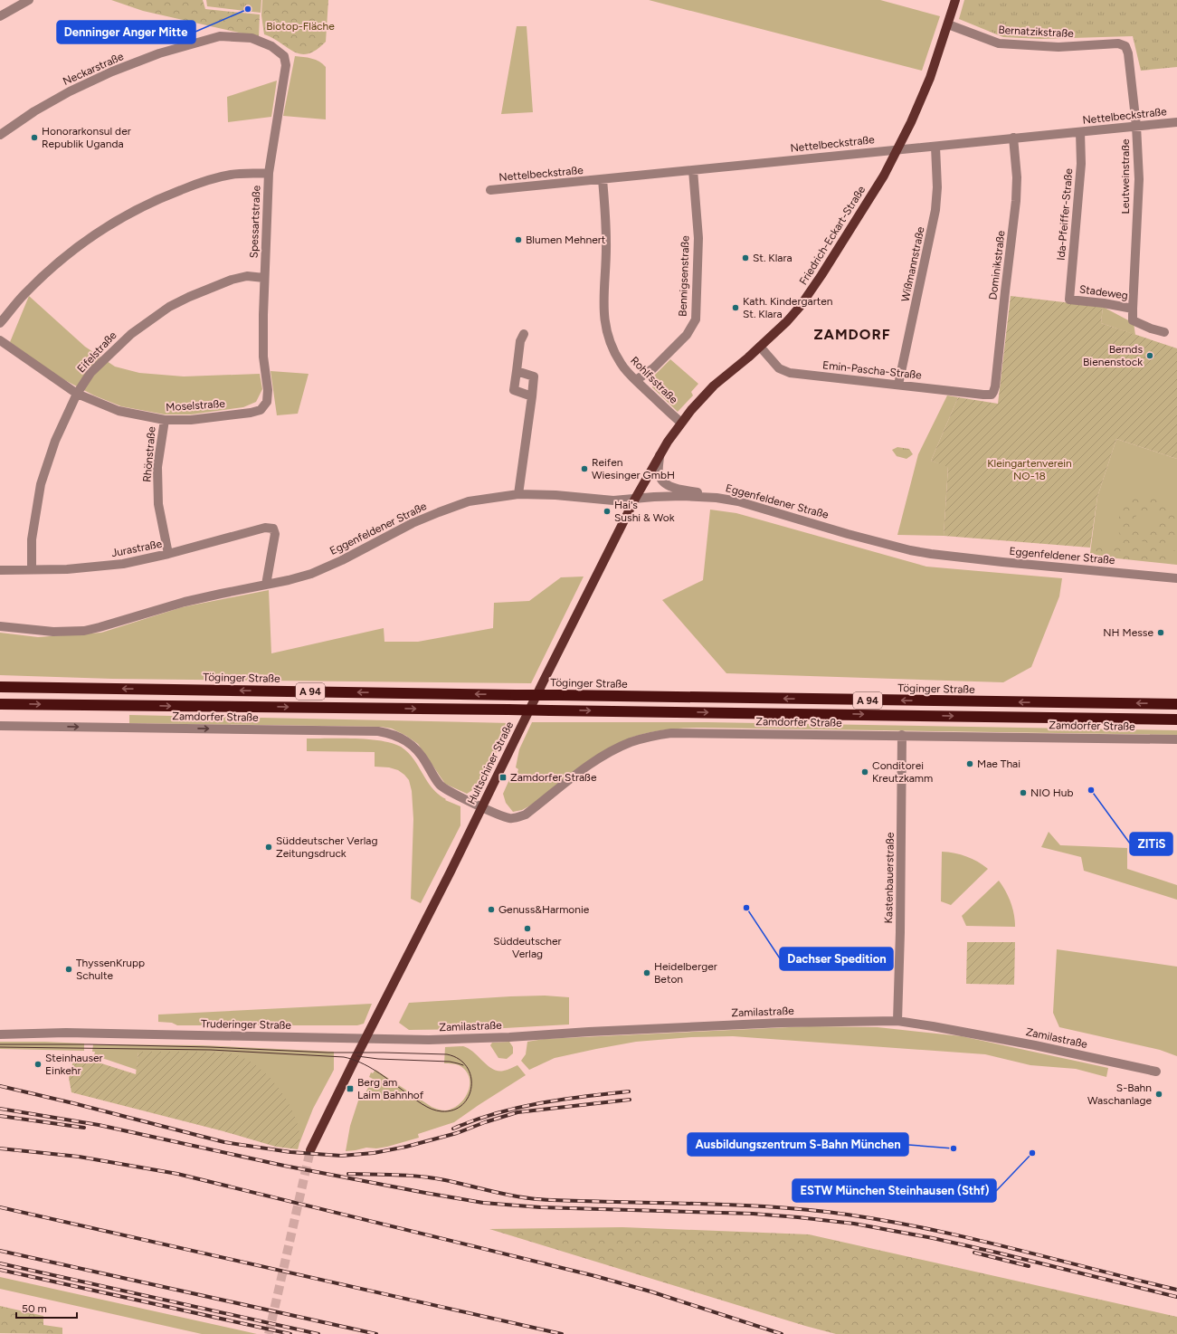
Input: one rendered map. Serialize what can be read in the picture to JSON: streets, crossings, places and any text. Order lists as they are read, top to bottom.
{
  "streets": {
    "highway": ["Töginger Straße", "A 94"],
    "main road": ["Friedrich-Eckart-Straße", "Hultschiner Straße"],
    "street": [
      "Bernatzikstraße",
      "Neckarstraße",
      "Nettelbeckstraße",
      "Leutweinstraße",
      "Ida-Pfeiffer-Straße",
      "Spessartstraße",
      "Wißmannstraße",
      "Dominikstraße",
      "Bennigsenstraße",
      "Stadeweg",
      "Eifelstraße",
      "Emin-Pascha-Straße",
      "Rohlfsstraße",
      "Moselstraße",
      "Rhönstraße",
      "Eggenfeldener Straße",
      "Jurastraße",
      "Zamdorfer Straße",
      "Kastenbauerstraße",
      "Zamilastraße",
      "Truderinger Straße"
    ]
  },
  "crossings": [
    ["Bernatzikstraße", "Leutweinstraße"],
    ["Bernatzikstraße", "Friedrich-Eckart-Straße"],
    ["Neckarstraße", "Spessartstraße"],
    ["Nettelbeckstraße", "Leutweinstraße"],
    ["Nettelbeckstraße", "Ida-Pfeiffer-Straße"],
    ["Nettelbeckstraße", "Friedrich-Eckart-Straße"],
    ["Nettelbeckstraße", "Wißmannstraße"],
    ["Nettelbeckstraße", "Dominikstraße"],
    ["Nettelbeckstraße", "Bennigsenstraße"],
    ["Nettelbeckstraße", "Rohlfsstraße"],
    ["Leutweinstraße", "Stadeweg"],
    ["Ida-Pfeiffer-Straße", "Stadeweg"],
    ["Spessartstraße", "Eifelstraße"],
    ["Spessartstraße", "Moselstraße"],
    ["Friedrich-Eckart-Straße", "Emin-Pascha-Straße"],
    ["Friedrich-Eckart-Straße", "Rohlfsstraße"],
    ["Friedrich-Eckart-Straße", "Eggenfeldener Straße"],
    ["Friedrich-Eckart-Straße", "Hultschiner Straße"],
    ["Wißmannstraße", "Emin-Pascha-Straße"],
    ["Dominikstraße", "Emin-Pascha-Straße"],
    ["Bennigsenstraße", "Rohlfsstraße"],
    ["Eifelstraße", "Moselstraße"],
    ["Eifelstraße", "Jurastraße"],
    ["Moselstraße", "Rhönstraße"],
    ["Rhönstraße", "Jurastraße"],
    ["Eggenfeldener Straße", "Jurastraße"],
    ["Eggenfeldener Straße", "Hultschiner Straße"],
    ["Zamdorfer Straße", "Hultschiner Straße"],
    ["Zamdorfer Straße", "Kastenbauerstraße"],
    ["Hultschiner Straße", "Zamilastraße"],
    ["Hultschiner Straße", "Truderinger Straße"],
    ["Kastenbauerstraße", "Zamilastraße"],
    ["Zamilastraße", "Truderinger Straße"]
  ],
  "one_way": ["Zamdorfer Straße"],
  "districts": ["ZAMDORF"],
  "parks": ["Biotop-Fläche", "Kleingartenverein NO-18"],
  "places": {
    "other": [
      "Denninger Anger Mitte",
      "Honorarkonsul der Republik Uganda",
      "Blumen Mehnert",
      "St. Klara",
      "Kath. Kindergarten St. Klara",
      "Bernds Bienenstock",
      "Reifen Wiesinger GmbH",
      "Hai's Sushi & Wok",
      "NH Messe",
      "Mae Thai",
      "Conditorei Kreutzkamm",
      "ZITiS",
      "NIO Hub",
      "Süddeutscher Verlag Zeitungsdruck",
      "Dachser Spedition",
      "Genuss&Harmonie",
      "Süddeutscher Verlag",
      "ThyssenKrupp Schulte",
      "Heidelberger Beton",
      "Steinhauser Einkehr",
      "S-Bahn Waschanlage",
      "Ausbildungszentrum S-Bahn München",
      "ESTW München Steinhausen (Sthf)"
    ],
    "transit": ["Zamdorfer Straße", "Berg am Laim Bahnhof"]
  },
  "scale_bar": "50 m"
}
